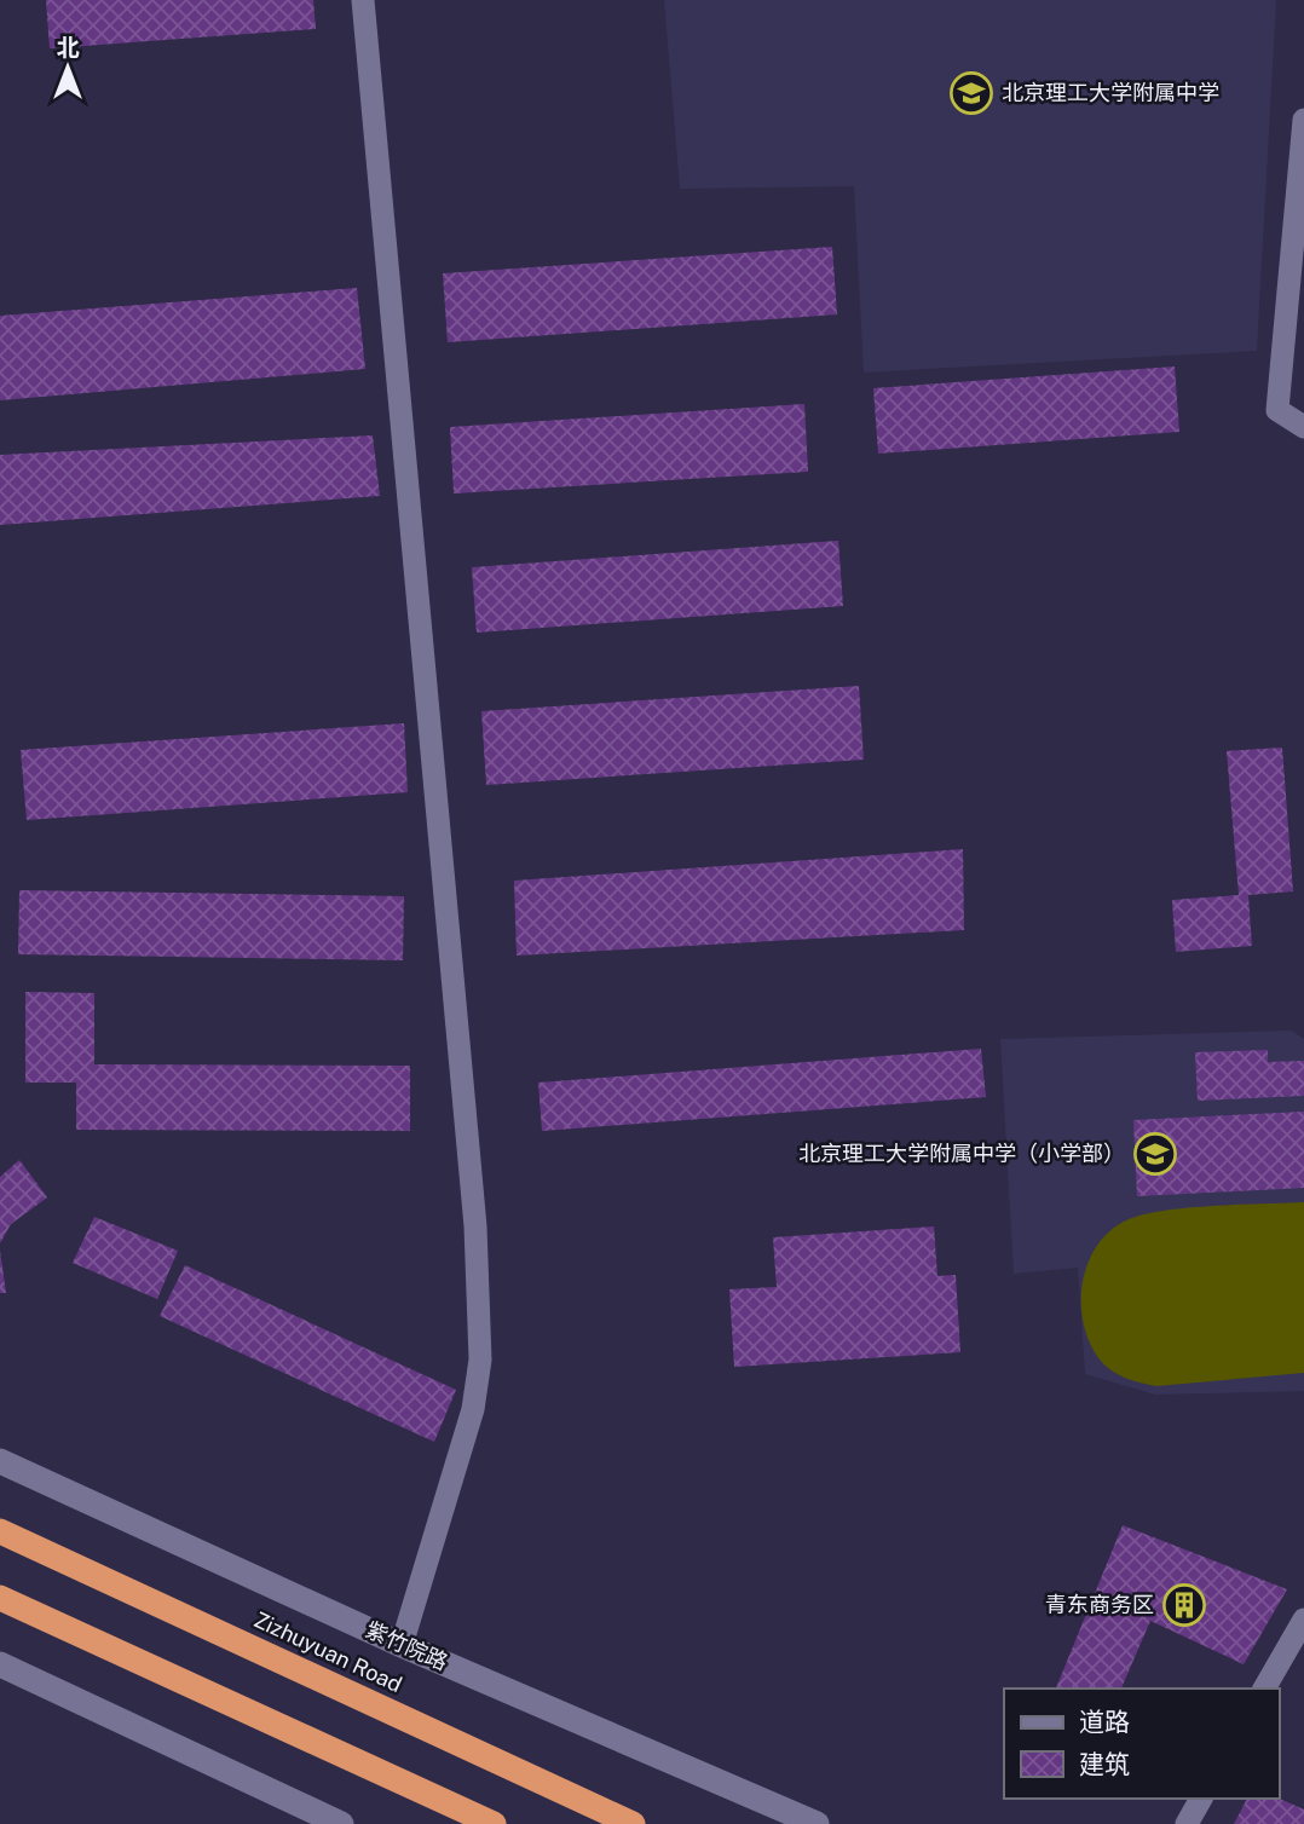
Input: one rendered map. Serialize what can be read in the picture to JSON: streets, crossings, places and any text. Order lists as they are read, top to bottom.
{
  "streets": {
    "highway": ["Zizhuyuan Road"],
    "street": ["紫竹院路"]
  },
  "places": {
    "school or university": ["北京理工大学附属中学", "北京理工大学附属中学（小学部）"],
    "building": ["青东商务区"]
  },
  "legend": ["道路", "建筑"],
  "north": "top"
}
